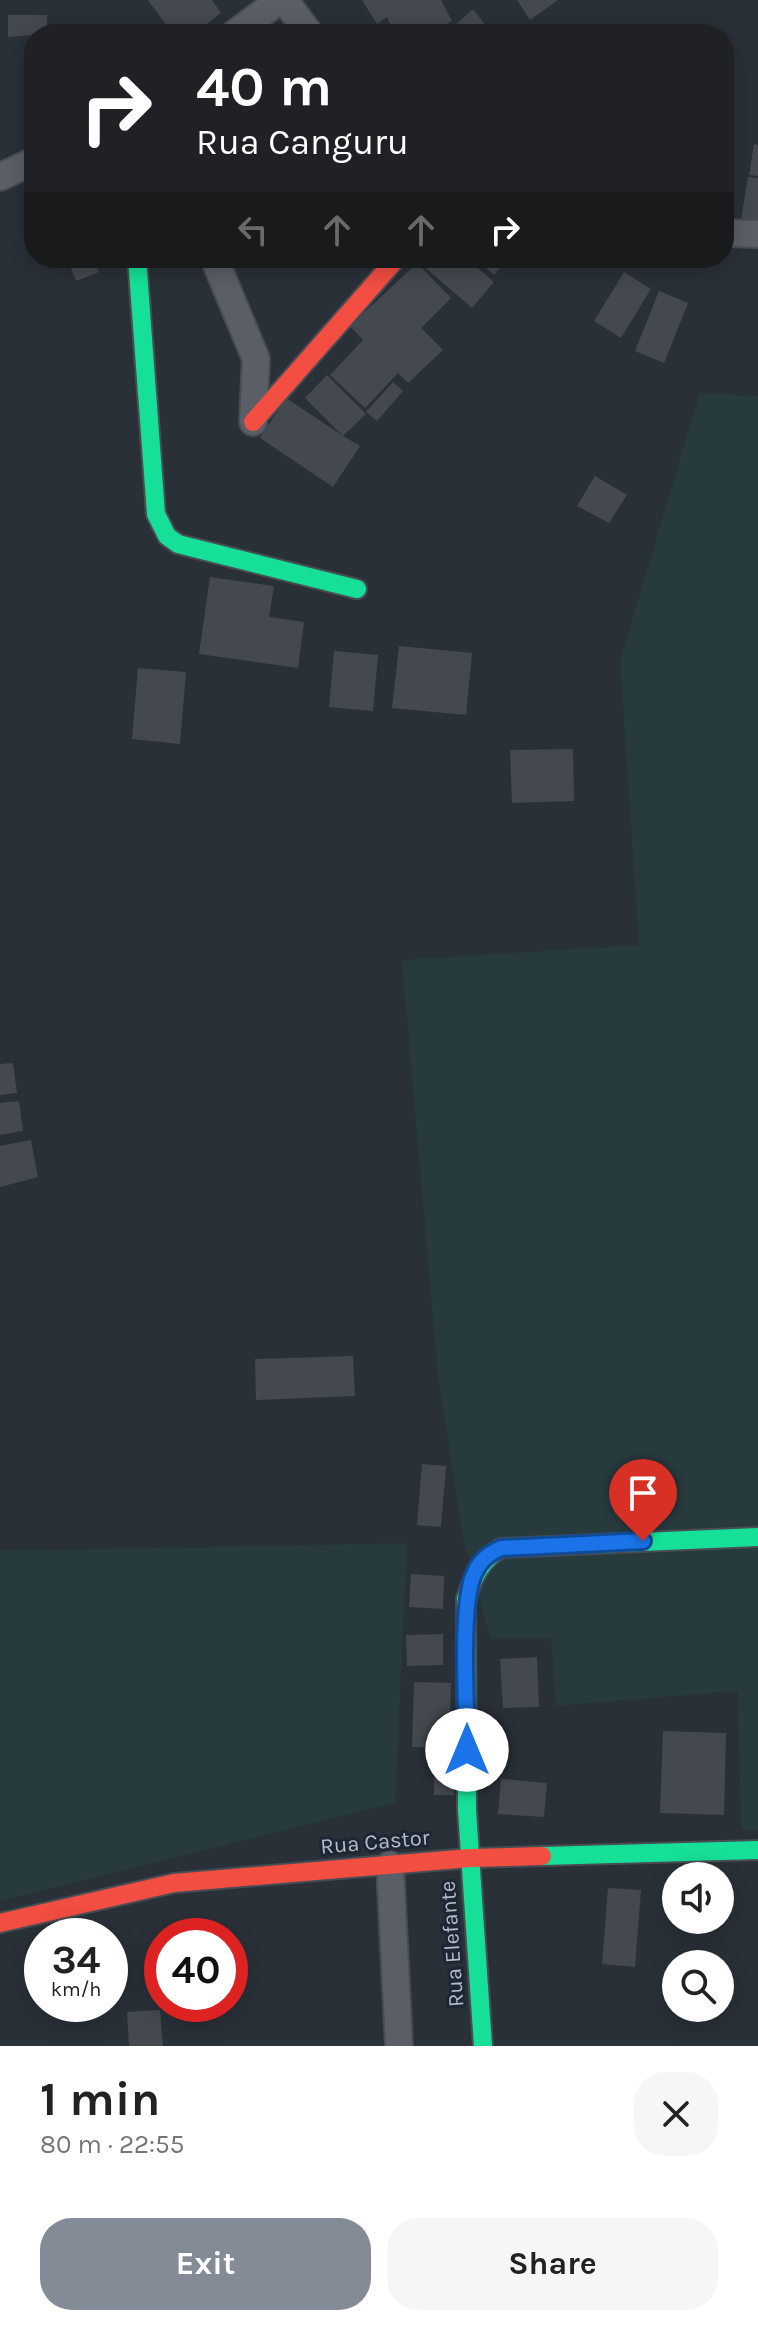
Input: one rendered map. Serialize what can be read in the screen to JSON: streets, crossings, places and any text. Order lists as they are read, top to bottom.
{
  "streets": {
    "street": ["Rua Castor", "Rua Elefante"]
  },
  "crossings": [
    ["Rua Castor", "Rua Elefante"]
  ],
  "page": {
    "turn": ["40 m", "Rua Canguru"],
    "speed": "34 km/h",
    "limit": "40",
    "heading": ["1 min", "80 m · 22:55"],
    "buttons": ["Exit", "Share"]
  }
}
